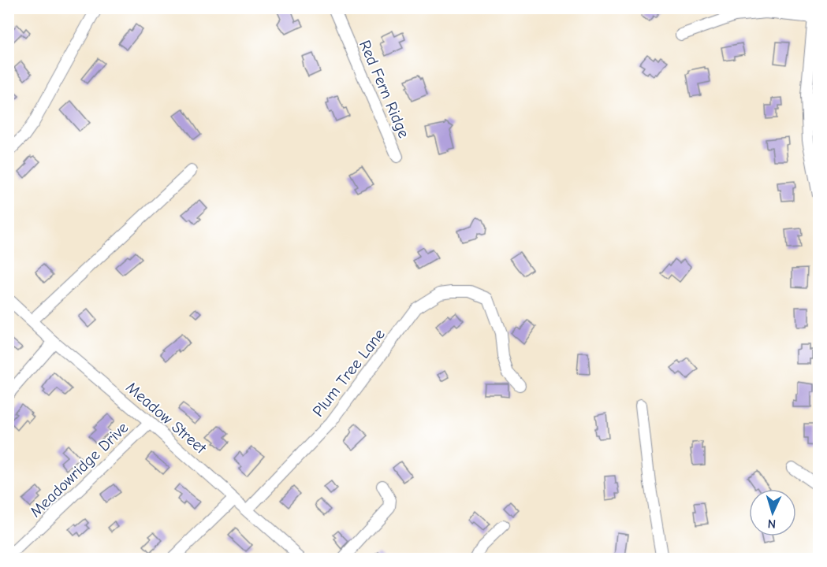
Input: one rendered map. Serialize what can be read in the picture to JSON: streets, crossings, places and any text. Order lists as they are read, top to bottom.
{
  "streets": {
    "street": [
      "Red Fern Ridge",
      "Plum Tree Lane",
      "Meadow Street",
      "Meadowridge Drive"
    ]
  },
  "crossings": [
    ["Plum Tree Lane", "Meadow Street"],
    ["Meadow Street", "Meadowridge Drive"]
  ],
  "north": "bottom"
}
